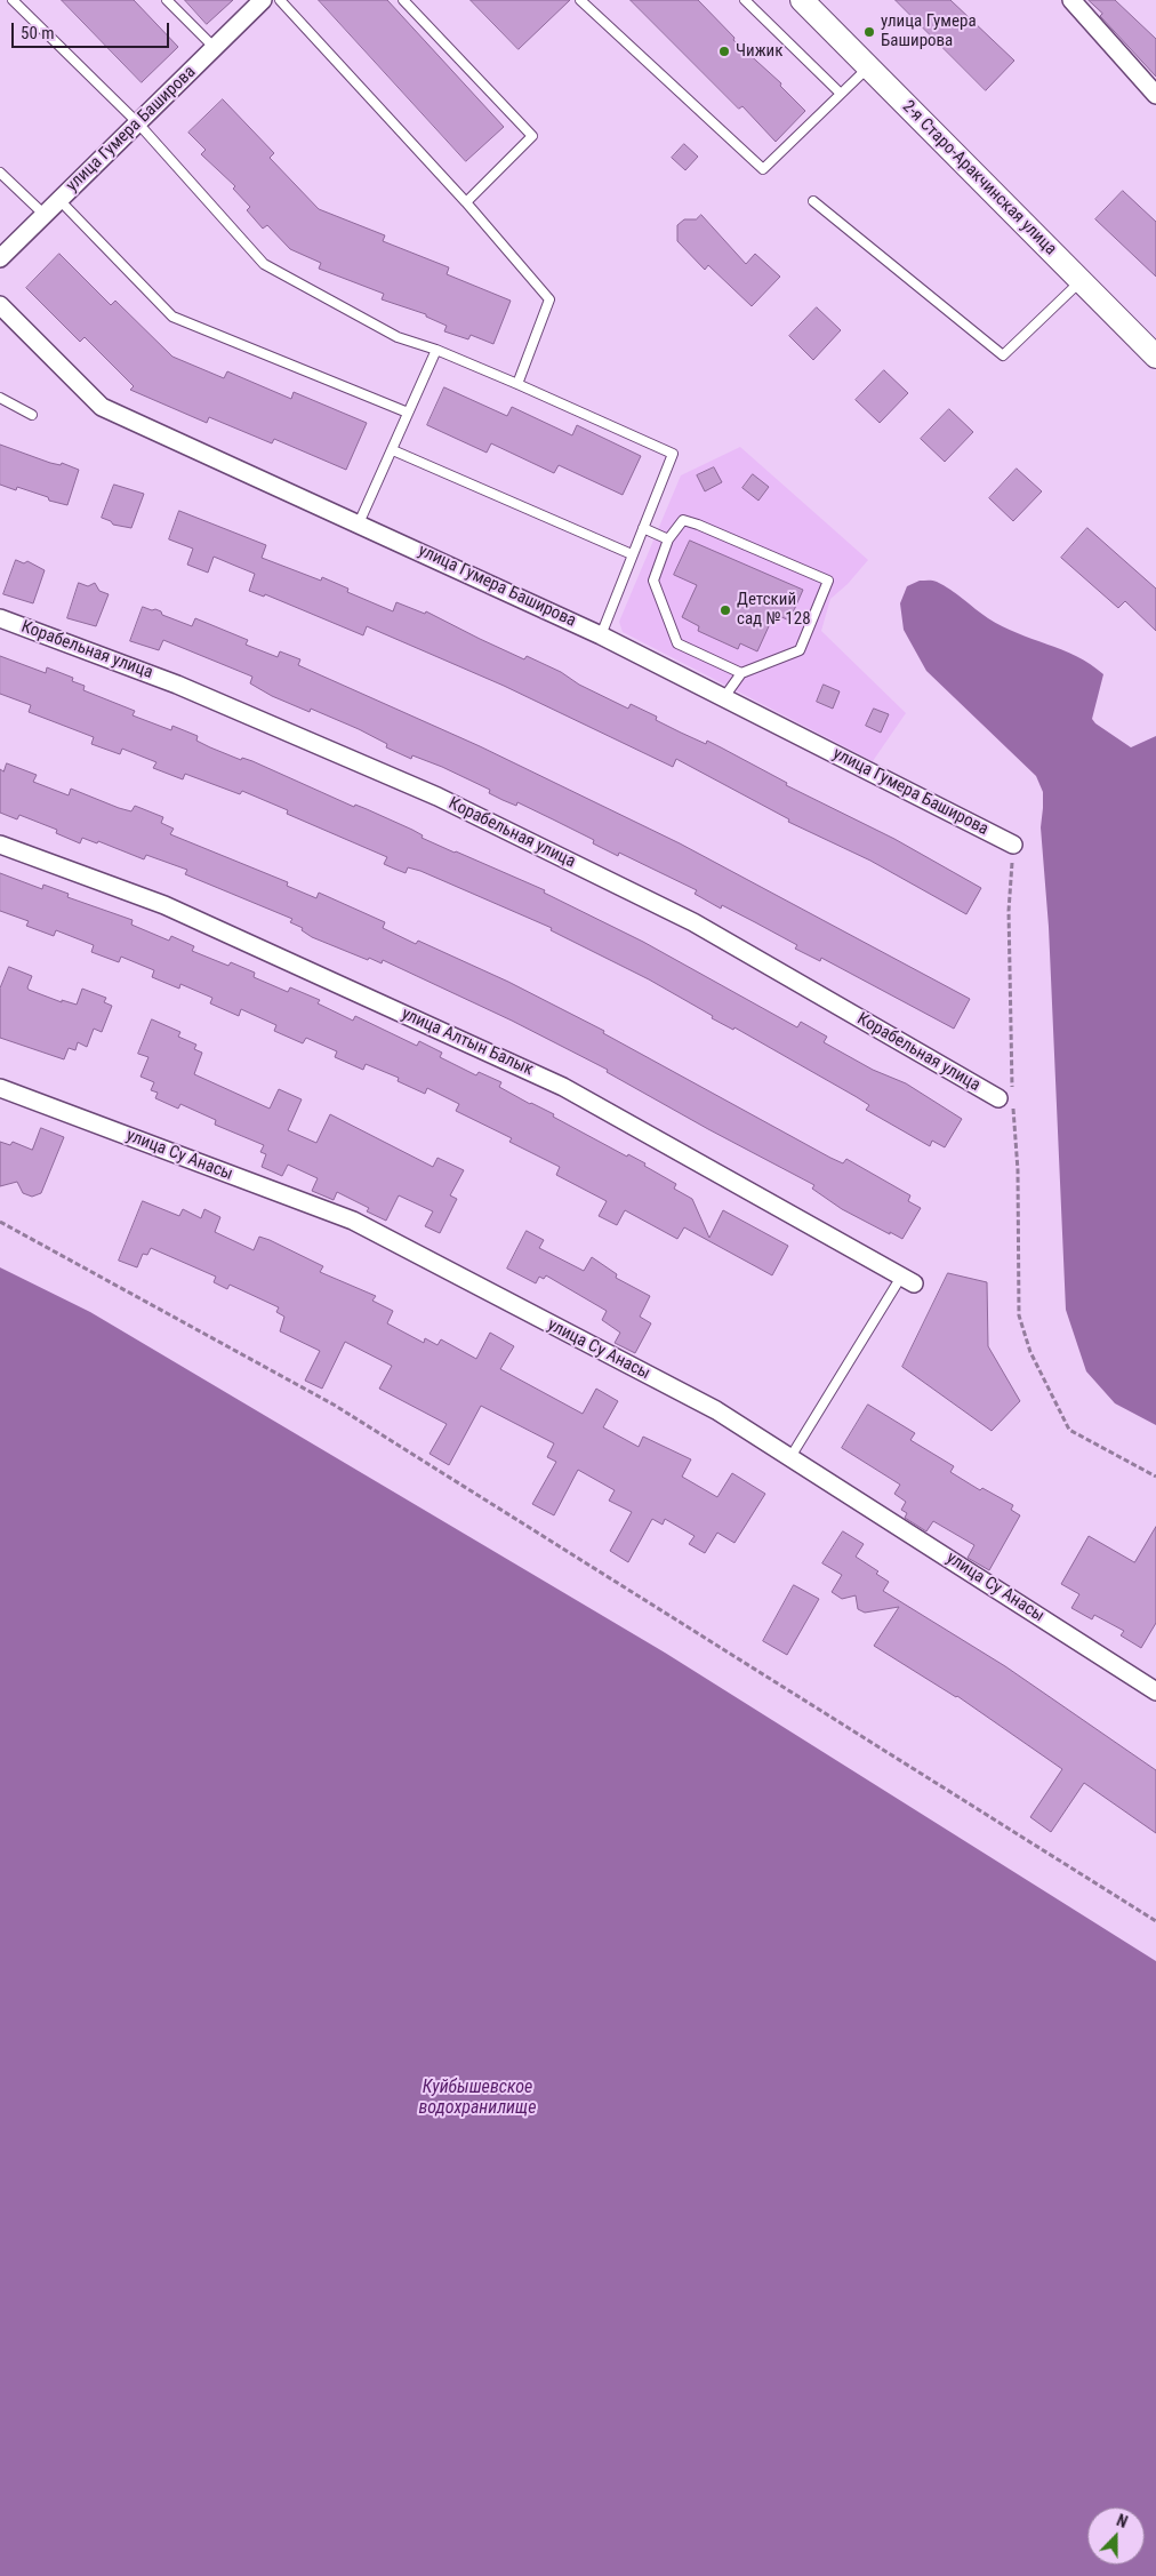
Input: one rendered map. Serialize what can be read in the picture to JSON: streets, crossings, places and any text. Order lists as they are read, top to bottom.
{
  "streets": {
    "main road": ["2-я Старо-Аракчинская улица"],
    "street": [
      "улица Гумера Баширова",
      "Корабельная улица",
      "улица Алтын Балык",
      "улица Су Анасы"
    ]
  },
  "water": ["Куйбышевское водохранилище"],
  "places": ["улица Гумера Баширова", "Чижик", "Детский сад № 128"],
  "scale_bar": "50 m",
  "north": "top"
}
